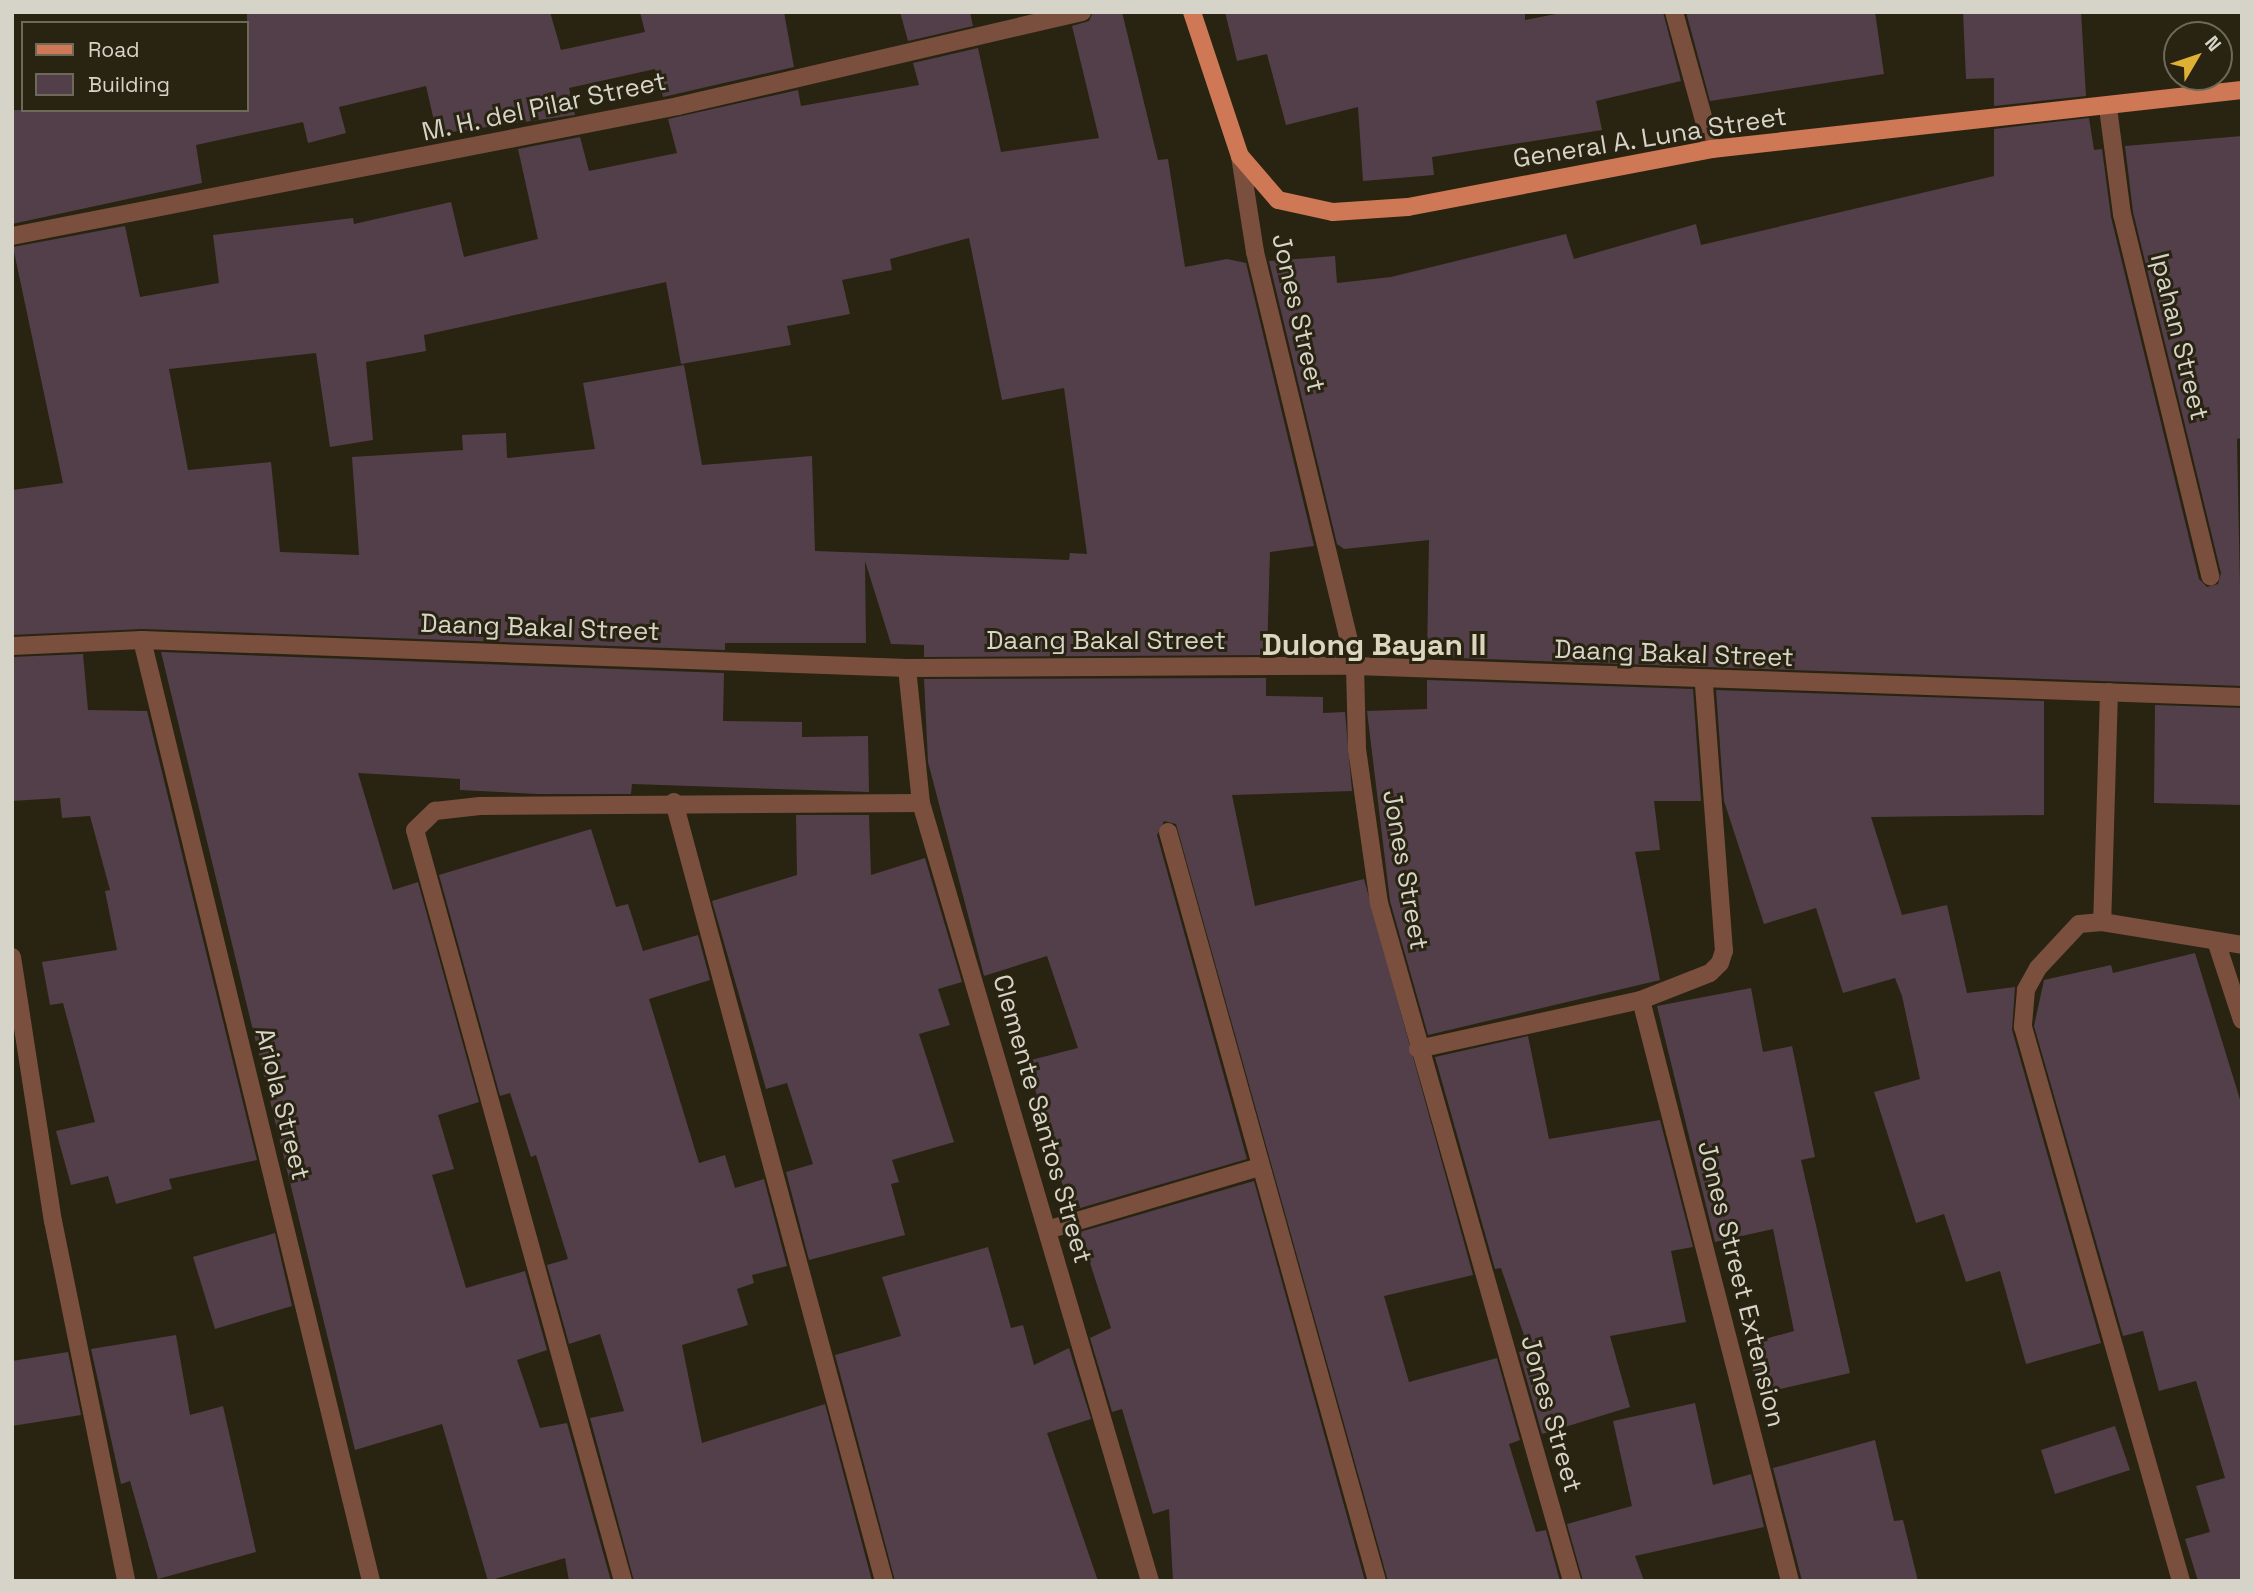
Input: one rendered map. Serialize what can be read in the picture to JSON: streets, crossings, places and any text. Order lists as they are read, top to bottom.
{
  "streets": {
    "main road": ["General A. Luna Street"],
    "street": [
      "M. H. del Pilar Street",
      "Jones Street",
      "Ipahan Street",
      "Daang Bakal Street",
      "Ariola Street",
      "Clemente Santos Street",
      "Jones Street Extension"
    ]
  },
  "crossings": [
    ["General A. Luna Street", "Jones Street"],
    ["General A. Luna Street", "Ipahan Street"],
    ["Jones Street", "Daang Bakal Street"],
    ["Daang Bakal Street", "Ariola Street"],
    ["Daang Bakal Street", "Clemente Santos Street"]
  ],
  "districts": ["Dulong Bayan II"],
  "legend": ["Road", "Building"],
  "north": "top right"
}
